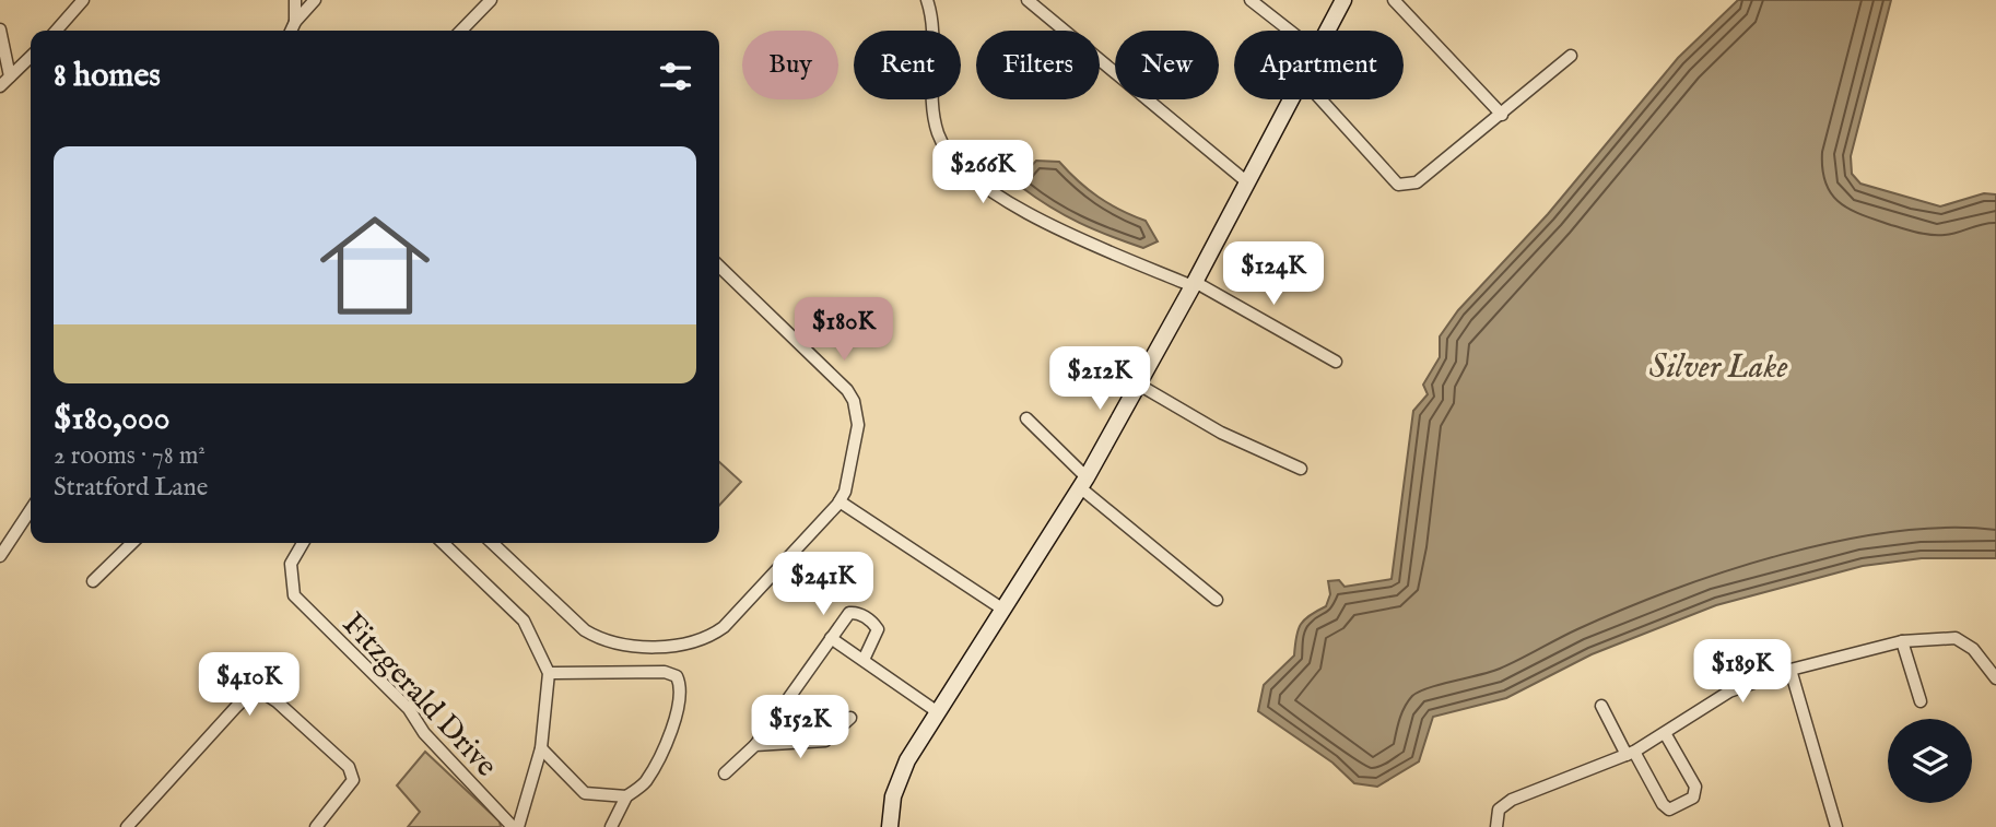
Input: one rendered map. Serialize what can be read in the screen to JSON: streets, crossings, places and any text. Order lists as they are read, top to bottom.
{
  "streets": {
    "street": ["Fitzgerald Drive"]
  },
  "water": ["Silver Lake"],
  "page": {
    "chip": [
      "Buy",
      "Rent",
      "Filters",
      "New",
      "Apartment"
    ],
    "heading": "8 homes",
    "list": [
      {
        "name": "$180,000",
        "note": "2 rooms · 78 m² · Stratford Lane"
      }
    ],
    "price": [
      "$266K",
      "$124K",
      "$180K",
      "$212K",
      "$241K",
      "$189K",
      "$410K",
      "$152K"
    ]
  }
}
